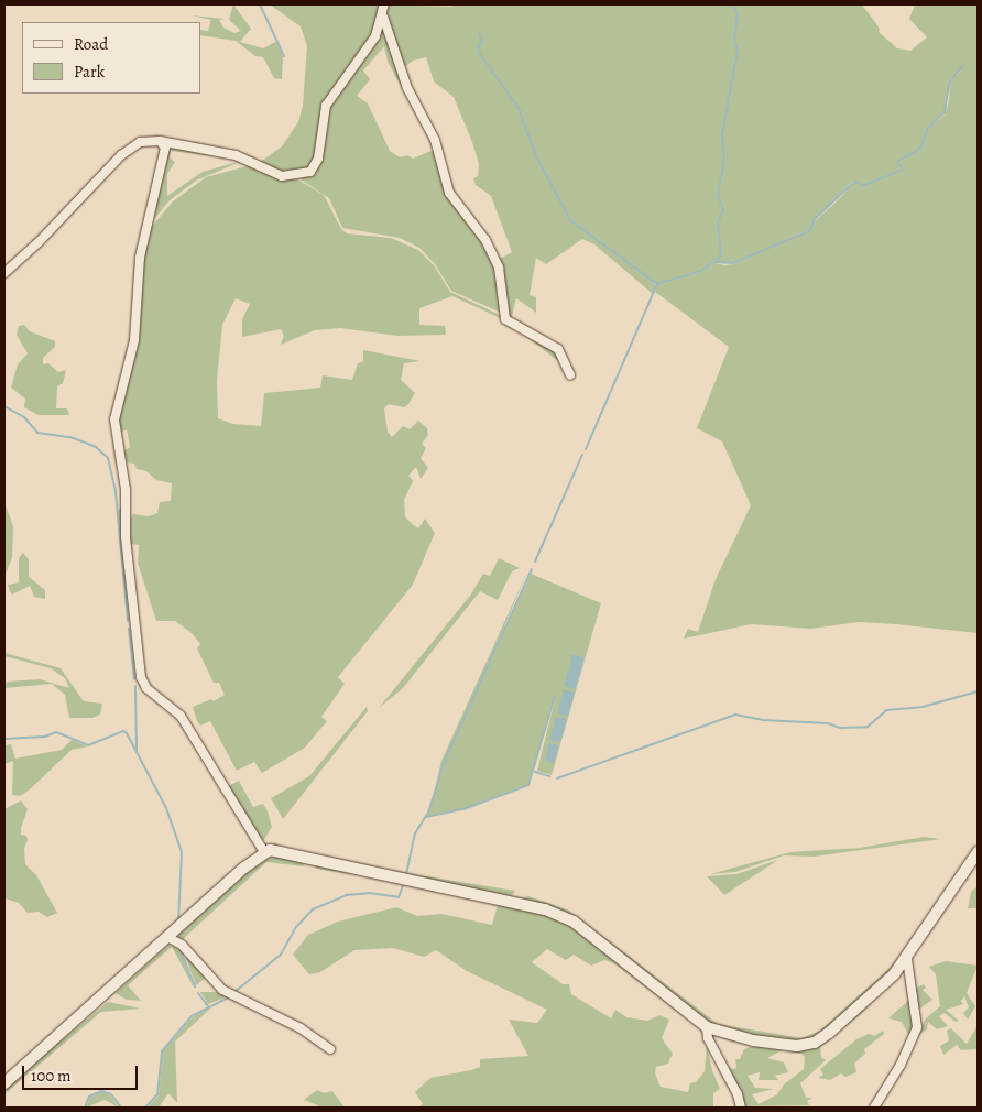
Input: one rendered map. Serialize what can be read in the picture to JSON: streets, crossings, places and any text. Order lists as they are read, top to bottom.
{
  "legend": ["Road", "Park"],
  "scale_bar": "100 m"
}
